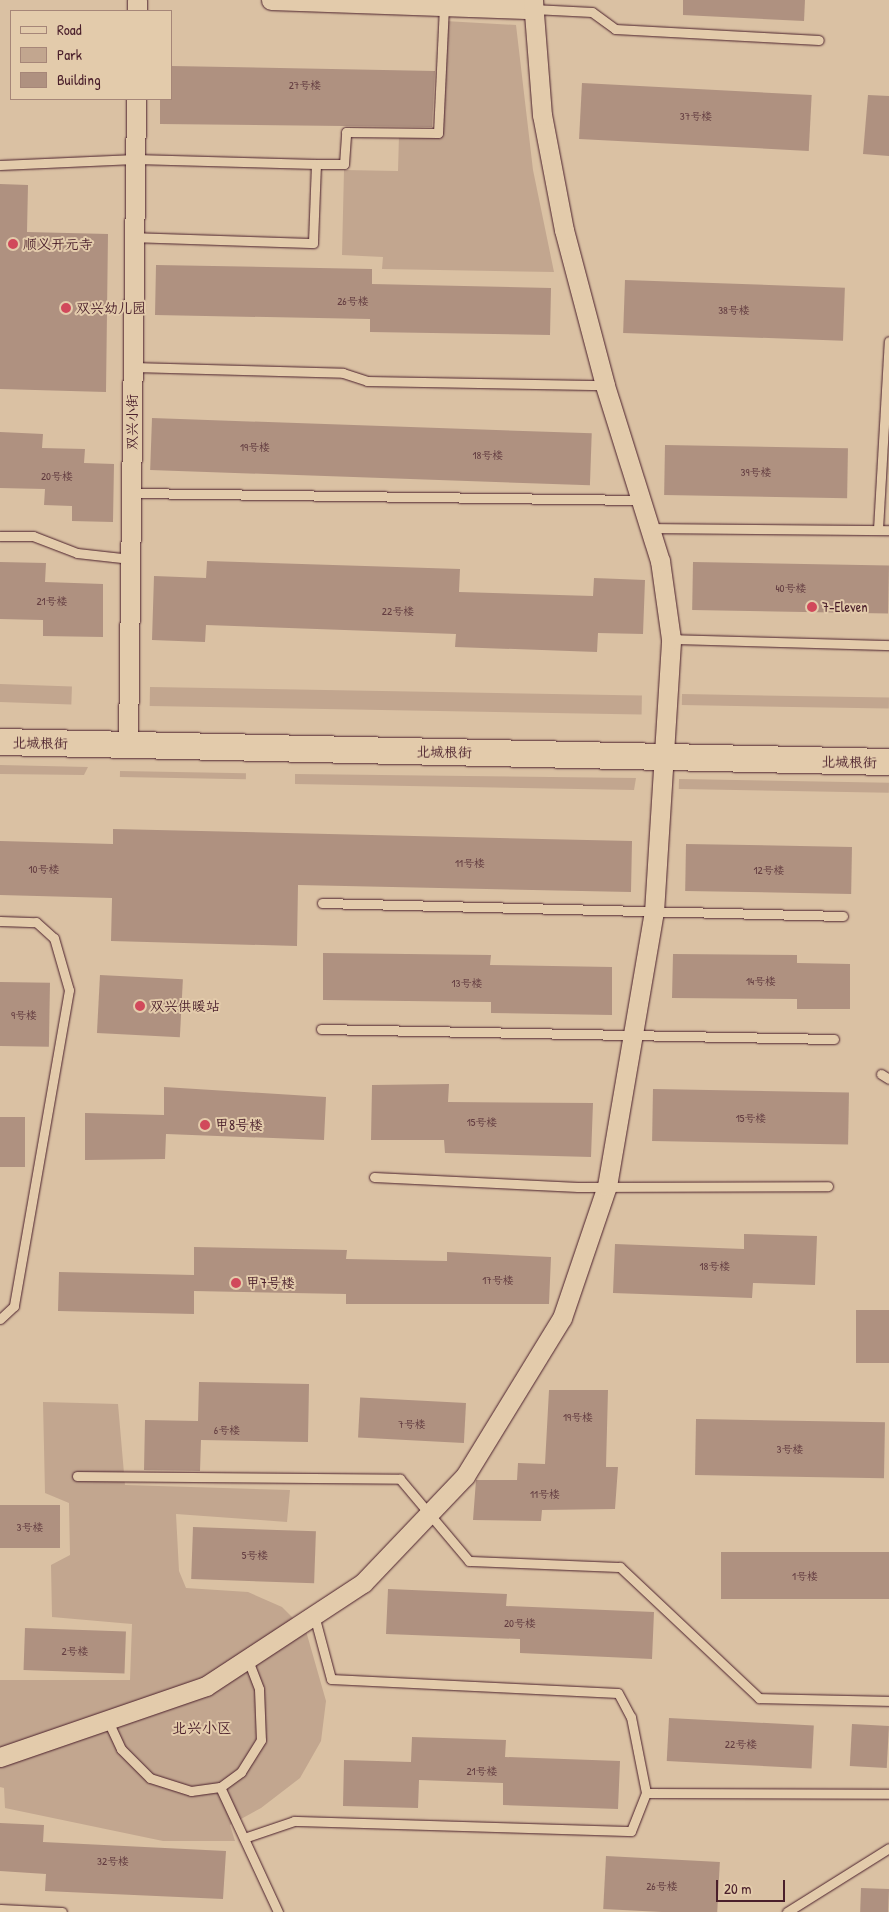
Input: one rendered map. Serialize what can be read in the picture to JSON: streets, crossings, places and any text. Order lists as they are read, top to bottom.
{
  "streets": {
    "street": ["双兴小街", "北城根街"]
  },
  "crossings": [
    ["双兴小街", "北城根街"]
  ],
  "districts": ["北兴小区"],
  "places": [
    "顺义开元寺",
    "双兴幼儿园",
    "7-Eleven",
    "双兴供暖站",
    "甲8号楼",
    "甲7号楼"
  ],
  "house_numbers": [
    "27号楼",
    "37号楼",
    "26号楼",
    "38号楼",
    "19号楼",
    "18号楼",
    "39号楼",
    "20号楼",
    "40号楼",
    "21号楼",
    "22号楼",
    "11号楼",
    "10号楼",
    "12号楼",
    "14号楼",
    "13号楼",
    "9号楼",
    "15号楼",
    "15号楼",
    "18号楼",
    "17号楼",
    "19号楼",
    "7号楼",
    "6号楼",
    "3号楼",
    "11号楼",
    "3号楼",
    "5号楼",
    "1号楼",
    "20号楼",
    "2号楼",
    "22号楼",
    "21号楼",
    "32号楼",
    "26号楼"
  ],
  "legend": ["Road", "Park", "Building"],
  "scale_bar": "20 m"
}
